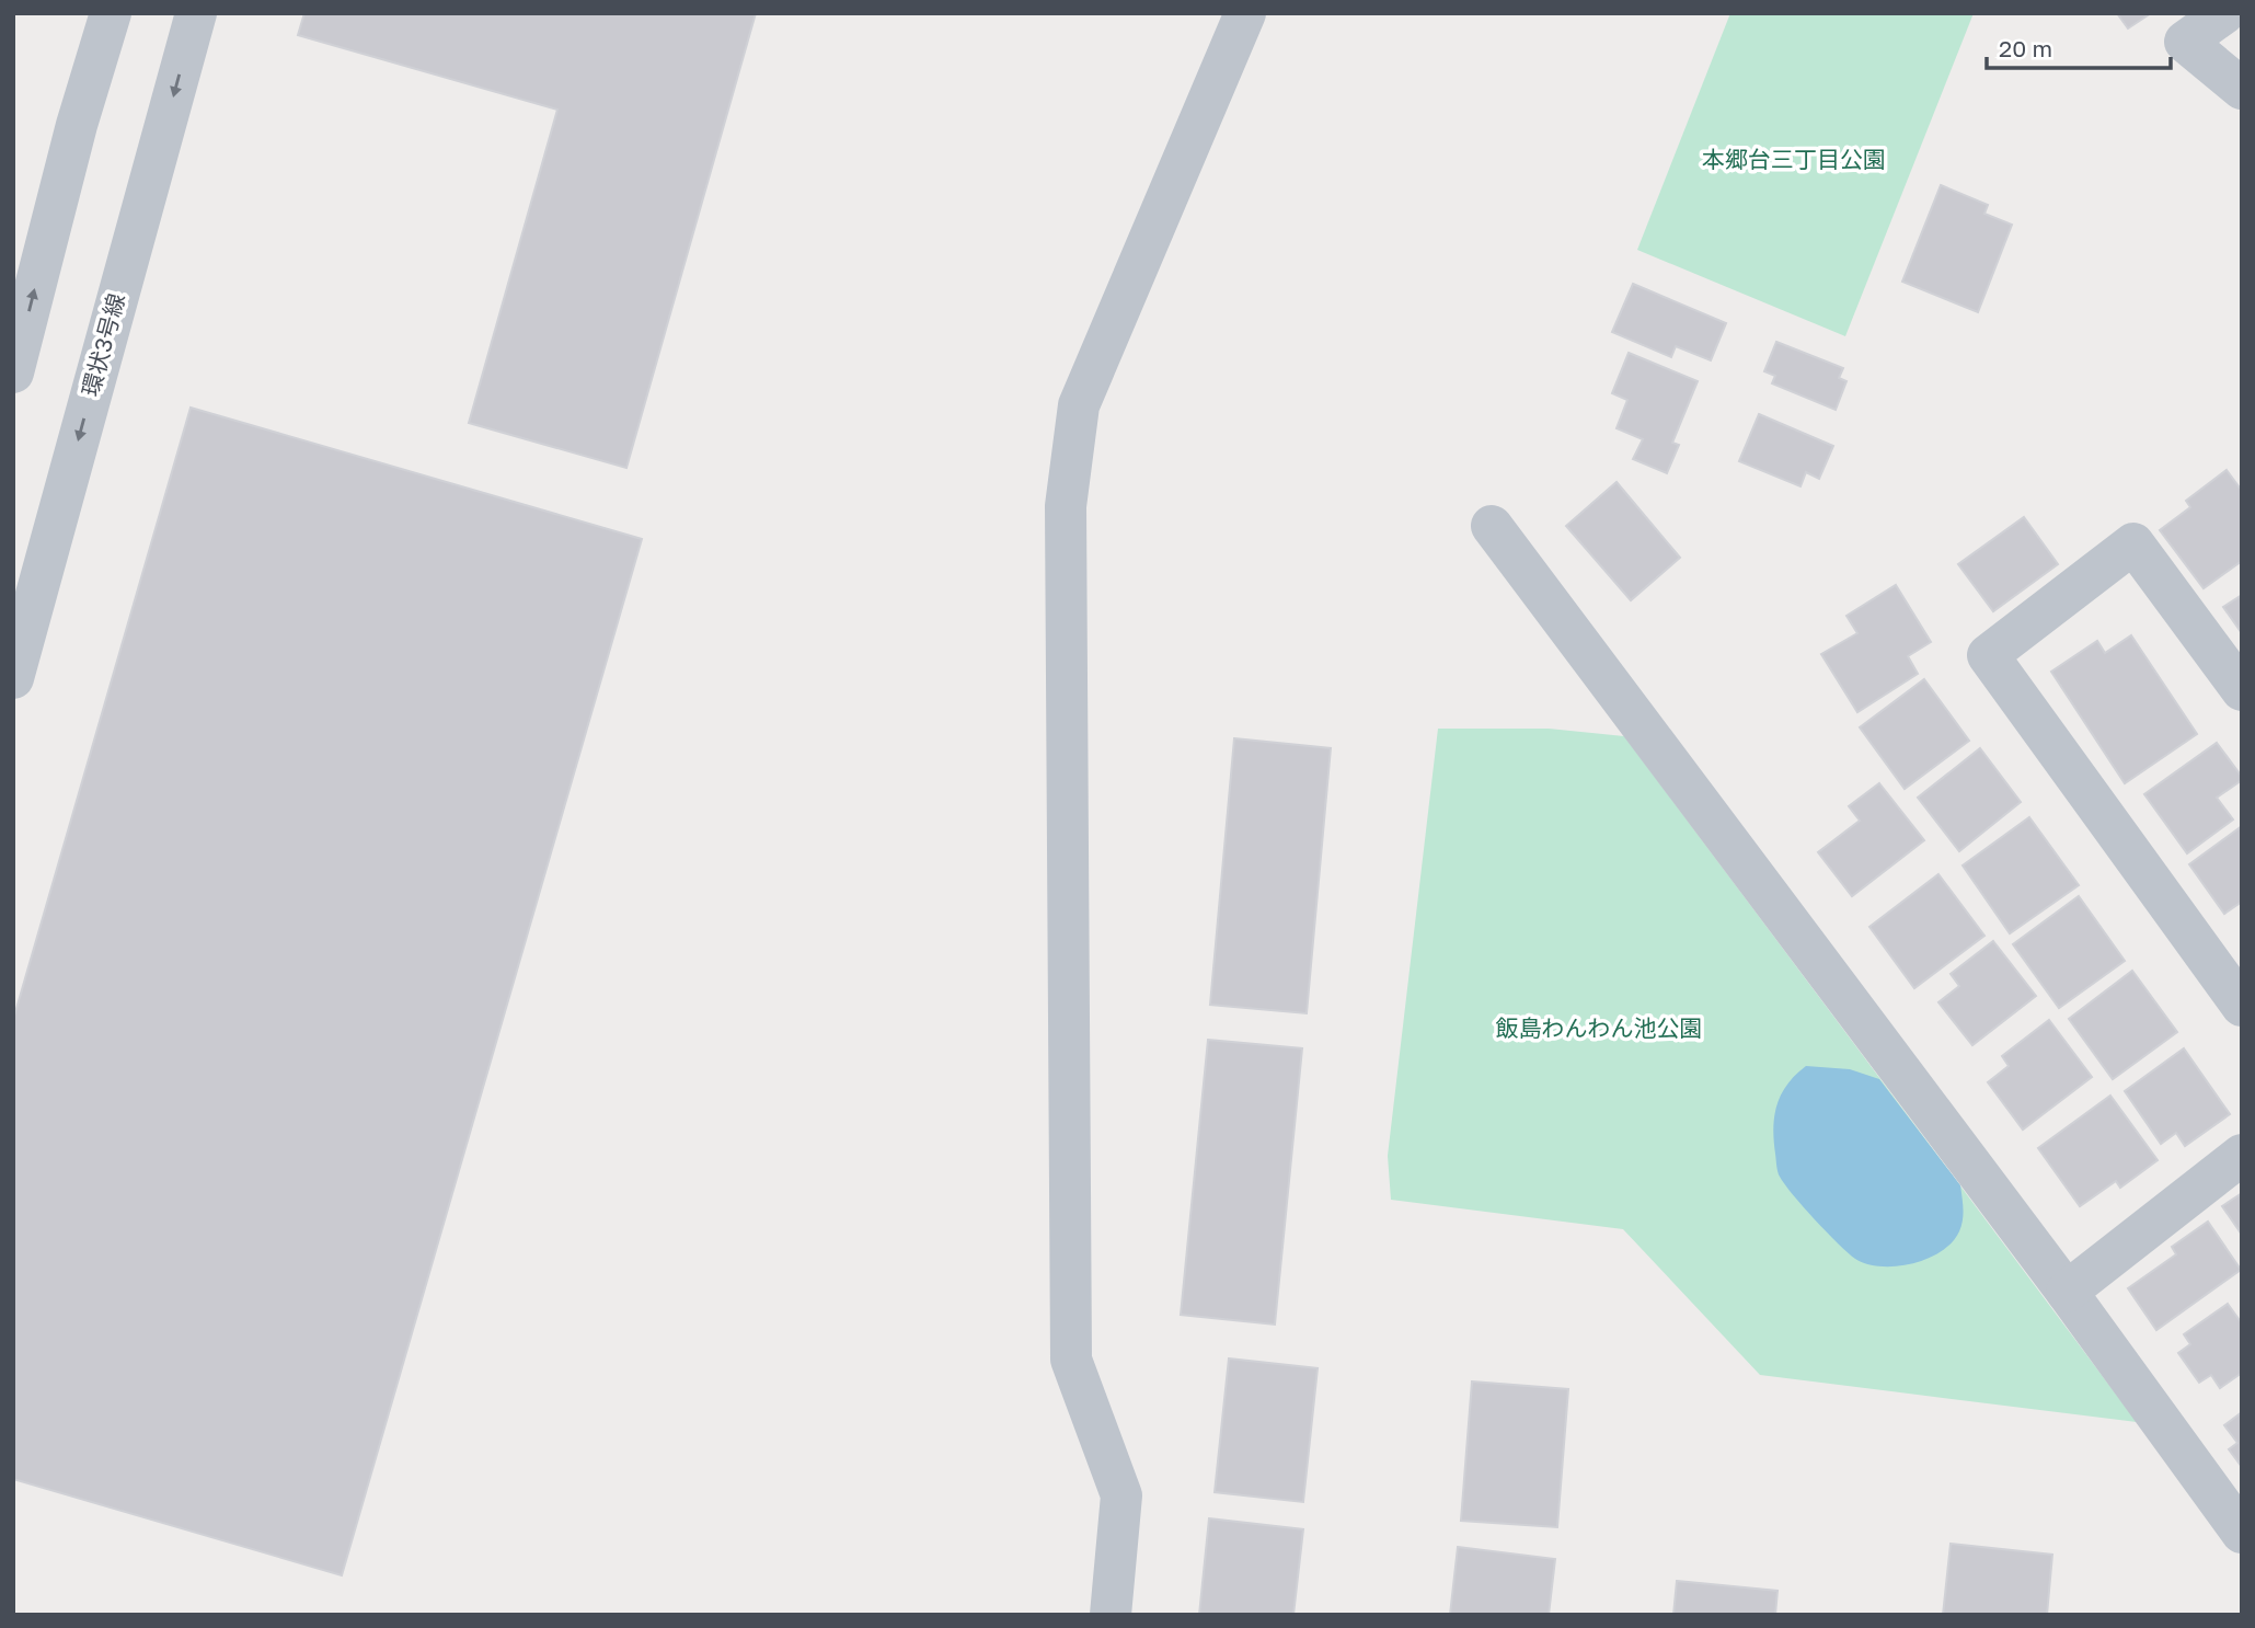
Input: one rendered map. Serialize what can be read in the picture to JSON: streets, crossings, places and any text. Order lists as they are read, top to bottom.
{
  "streets": {
    "street": ["環状3号線"]
  },
  "parks": ["本郷台三丁目公園", "飯島わんわん池公園"],
  "scale_bar": "20 m"
}
